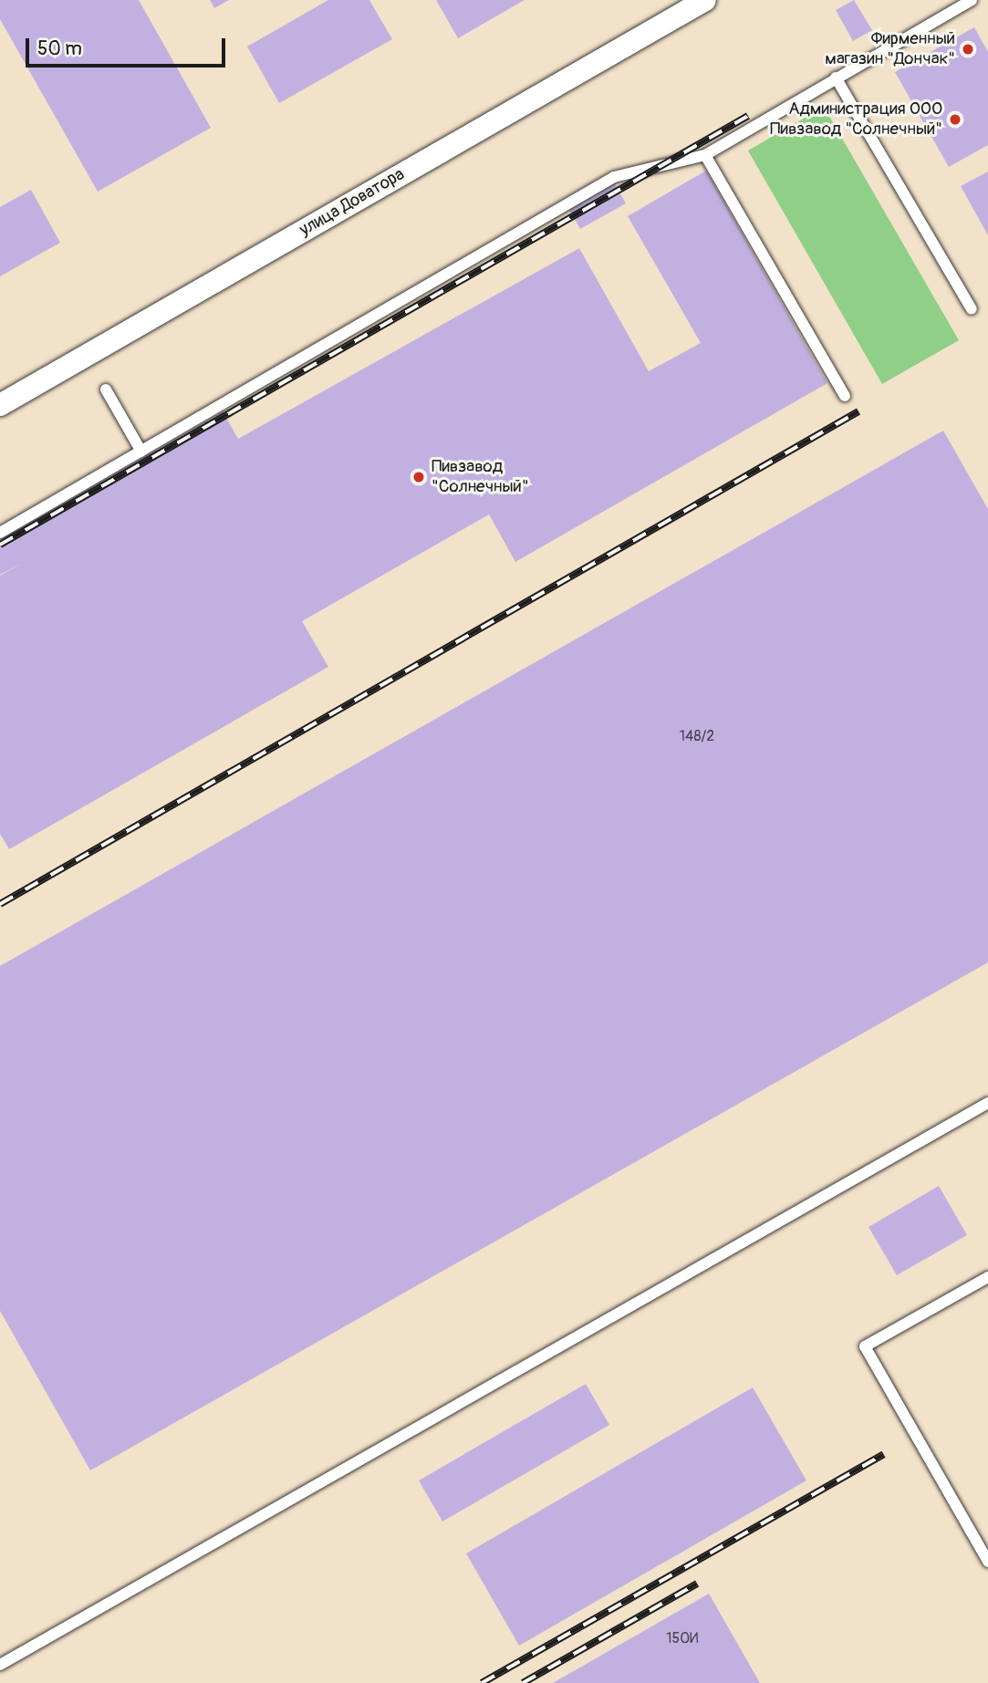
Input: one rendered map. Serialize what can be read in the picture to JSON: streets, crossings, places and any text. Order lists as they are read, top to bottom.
{
  "streets": {
    "street": ["улица Доватора"]
  },
  "places": ["Фирменный магазин \"Дончак\"", "Администрация ООО Пивзавод \"Солнечный\"", "Пивзавод \"Солнечный\""],
  "house_numbers": ["148/2", "150И"],
  "scale_bar": "50 m"
}
